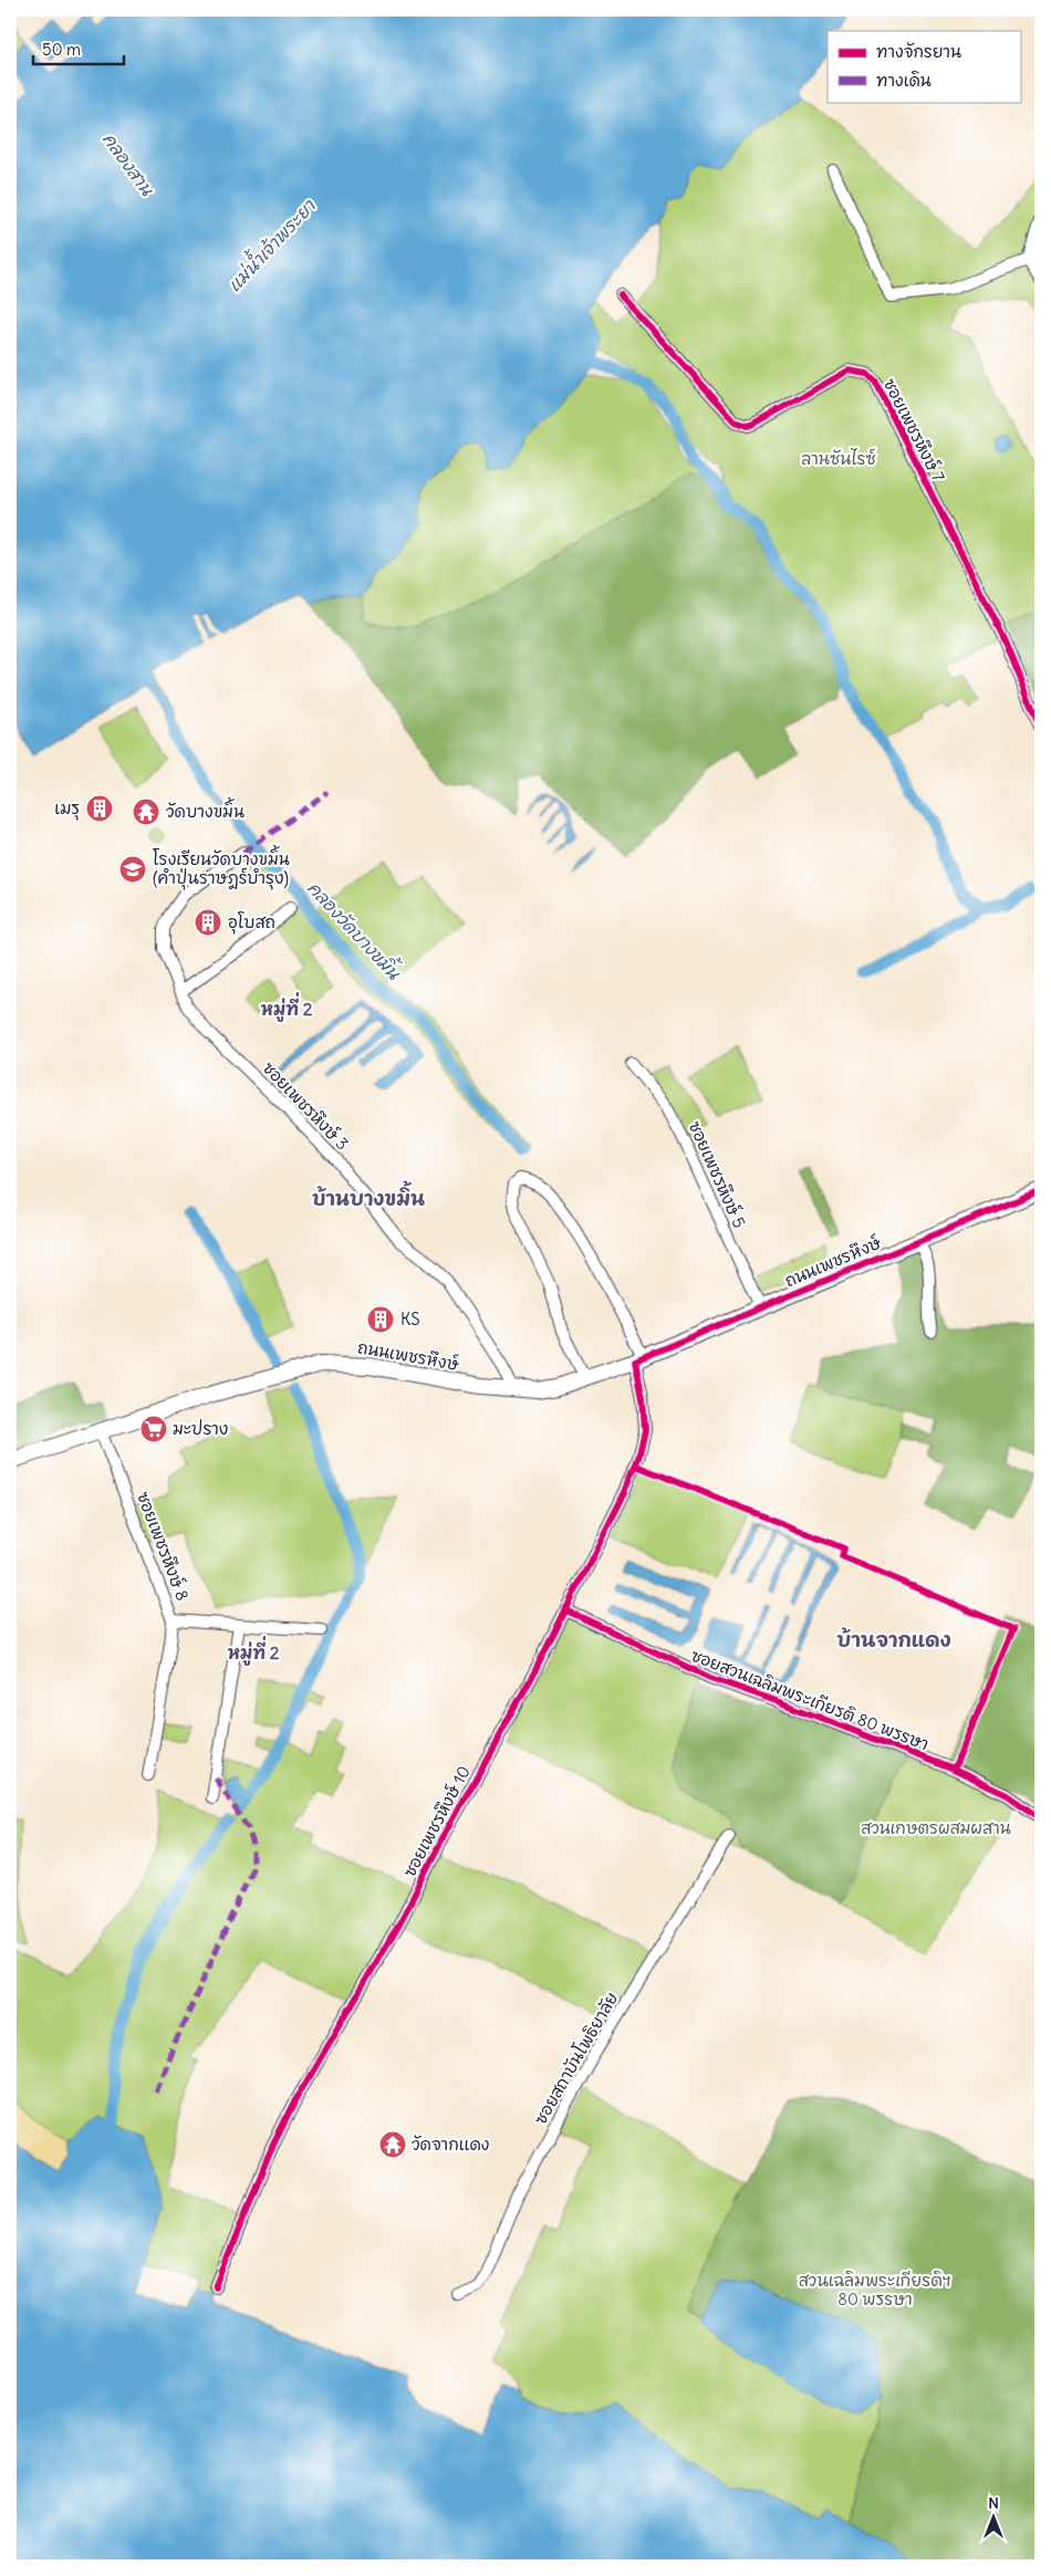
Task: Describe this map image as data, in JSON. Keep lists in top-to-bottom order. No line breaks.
{"streets":{"main road":["ถนนเพชรหึงษ์"],"street":["ซอยเพชรหึงษ์ 7","ซอยเพชรหึงษ์ 3","ซอยเพชรหึงษ์ 5","ซอยเพชรหึงษ์ 8","ซอยสวนเฉลิมพระเกียรติ 80 พรรษา","ซอยเพชรหึงษ์ 10","ซอยสถาบันโพธิยาลัย"]},"crossings":[["ซอยเพชรหึงษ์ 3","ถนนเพชรหึงษ์"],["ซอยเพชรหึงษ์ 5","ถนนเพชรหึงษ์"],["ถนนเพชรหึงษ์","ซอยเพชรหึงษ์ 8"],["ถนนเพชรหึงษ์","ซอยเพชรหึงษ์ 10"],["ซอยสวนเฉลิมพระเกียรติ 80 พรรษา","ซอยเพชรหึงษ์ 10"]],"districts":["หมู่ที่ 2","บ้านบางขมิ้น","บ้านจากแดง","หมู่ที่ 2"],"water":["คลองสาน","แม่น้ำเจ้าพระยา","คลองวัดบางขมิ้น"],"parks":["ลานซันไรซ์","สวนเกษตรผสมผสาน","สวนเฉลิมพระเกียรติฯ 80 พรรษา"],"places":{"building":["เมรุ","อุโบสถ","KS"],"temple":["วัดบางขมิ้น","วัดจากแดง"],"school or university":["โรงเรียนวัดบางขมิ้น (คำปุ่นราษฎร์บำรุง)"],"supermarket":["มะปราง"]},"legend":["ทางจักรยาน","ทางเดิน"],"scale_bar":"50 m","north":"top"}
